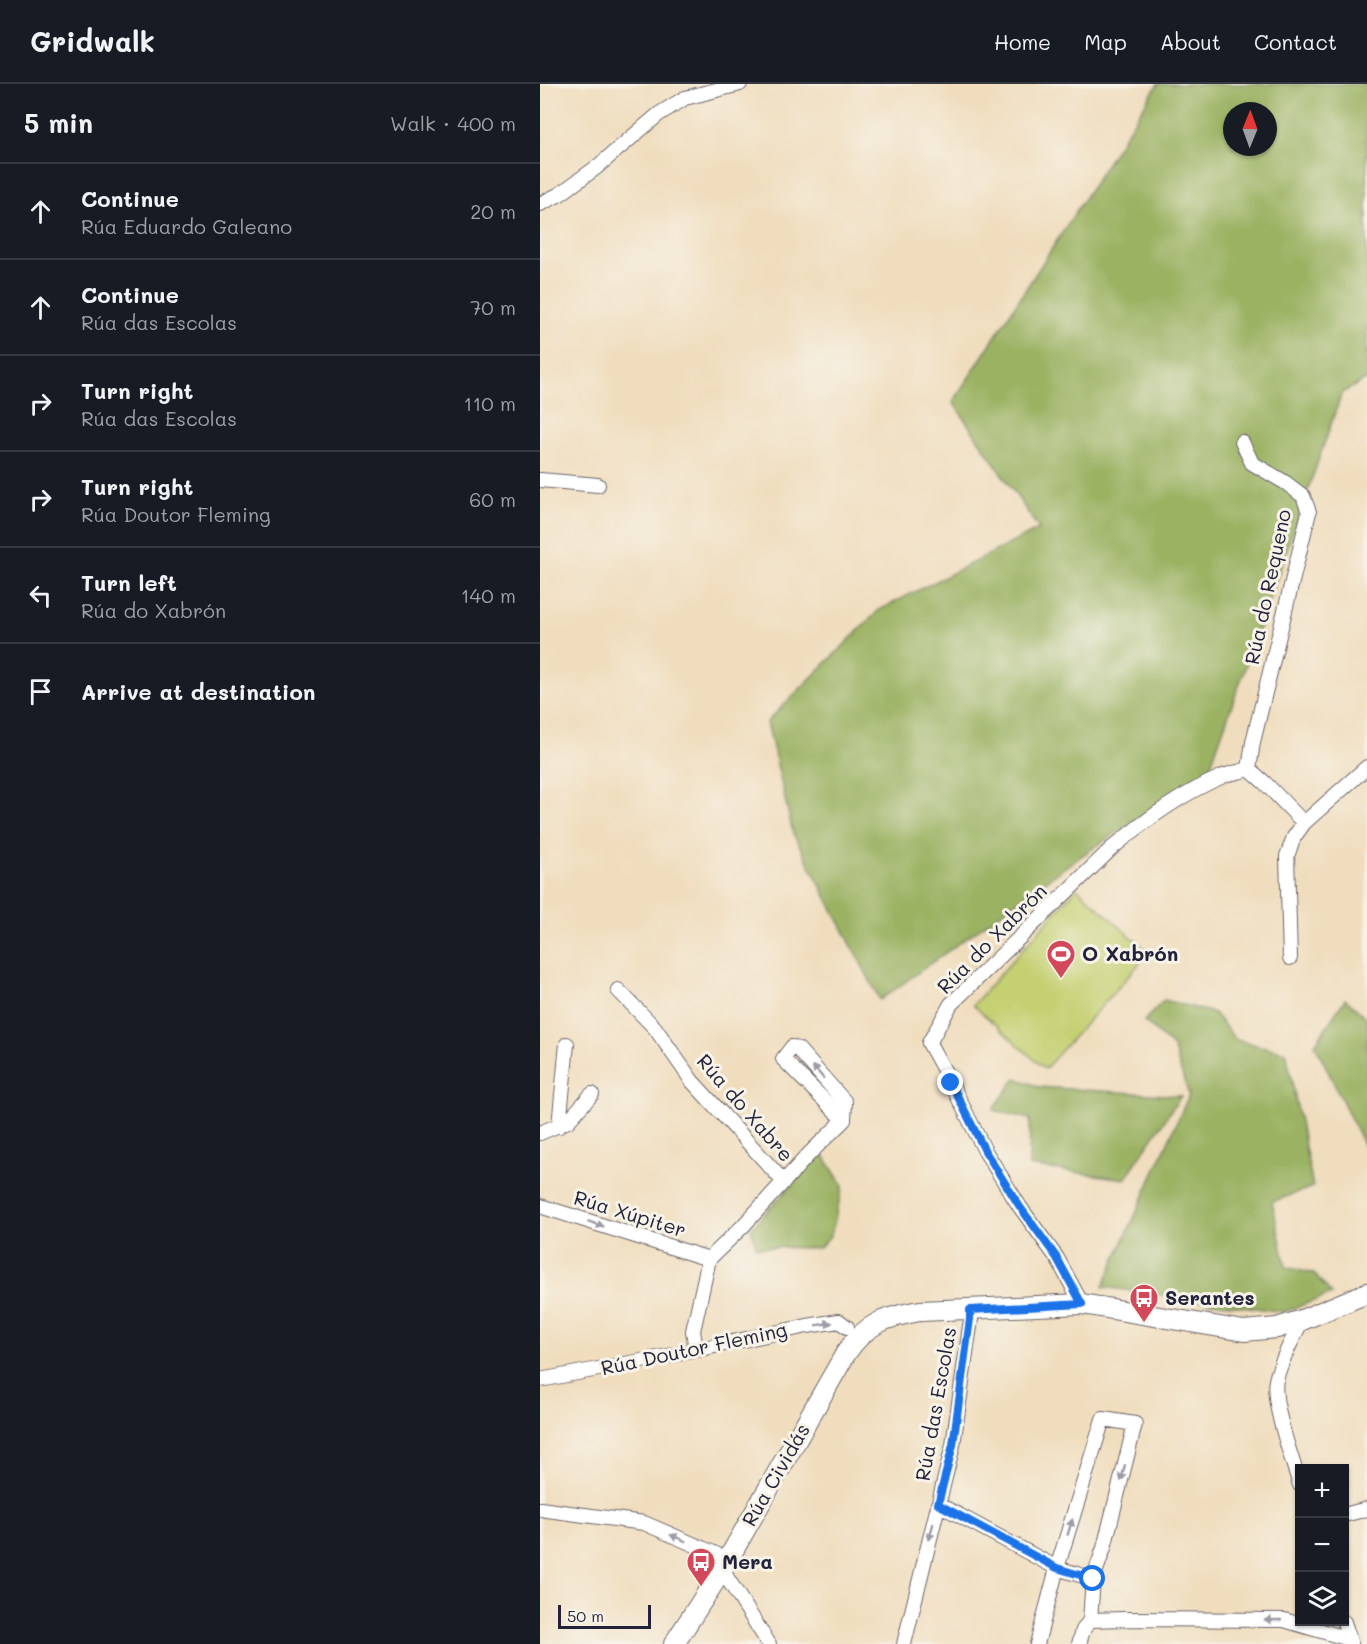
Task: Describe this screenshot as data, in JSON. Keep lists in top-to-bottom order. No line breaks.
{"streets":{"main road":["Rúa Doutor Fleming","Rúa Cividás"],"street":["Rúa do Requeno","Rúa do Xabrón","Rúa do Xabre","Rúa Xúpiter","Rúa das Escolas"]},"crossings":[["Rúa do Requeno","Rúa do Xabrón"],["Rúa do Xabrón","Rúa Doutor Fleming"],["Rúa do Xabre","Rúa Xúpiter"],["Rúa Doutor Fleming","Rúa das Escolas"],["Rúa Doutor Fleming","Rúa Cividás"]],"one_way":["Rúa Xúpiter"],"places":{"sports":["O Xabrón"],"bus stop":["Serantes","Mera"]},"scale_bar":"50 m","north":"top","page":{"header":"Gridwalk","nav":["Home","Map","About","Contact"],"heading":["5 min","Walk · 400 m"],"list":[["Continue","Rúa Eduardo Galeano","20 m"],["Continue","Rúa das Escolas","70 m"],["Turn right","Rúa das Escolas","110 m"],["Turn right","Rúa Doutor Fleming","60 m"],["Turn left","Rúa do Xabrón","140 m"],"Arrive at destination"],"map_buttons":["+","−"],"scale":"50 m"}}
